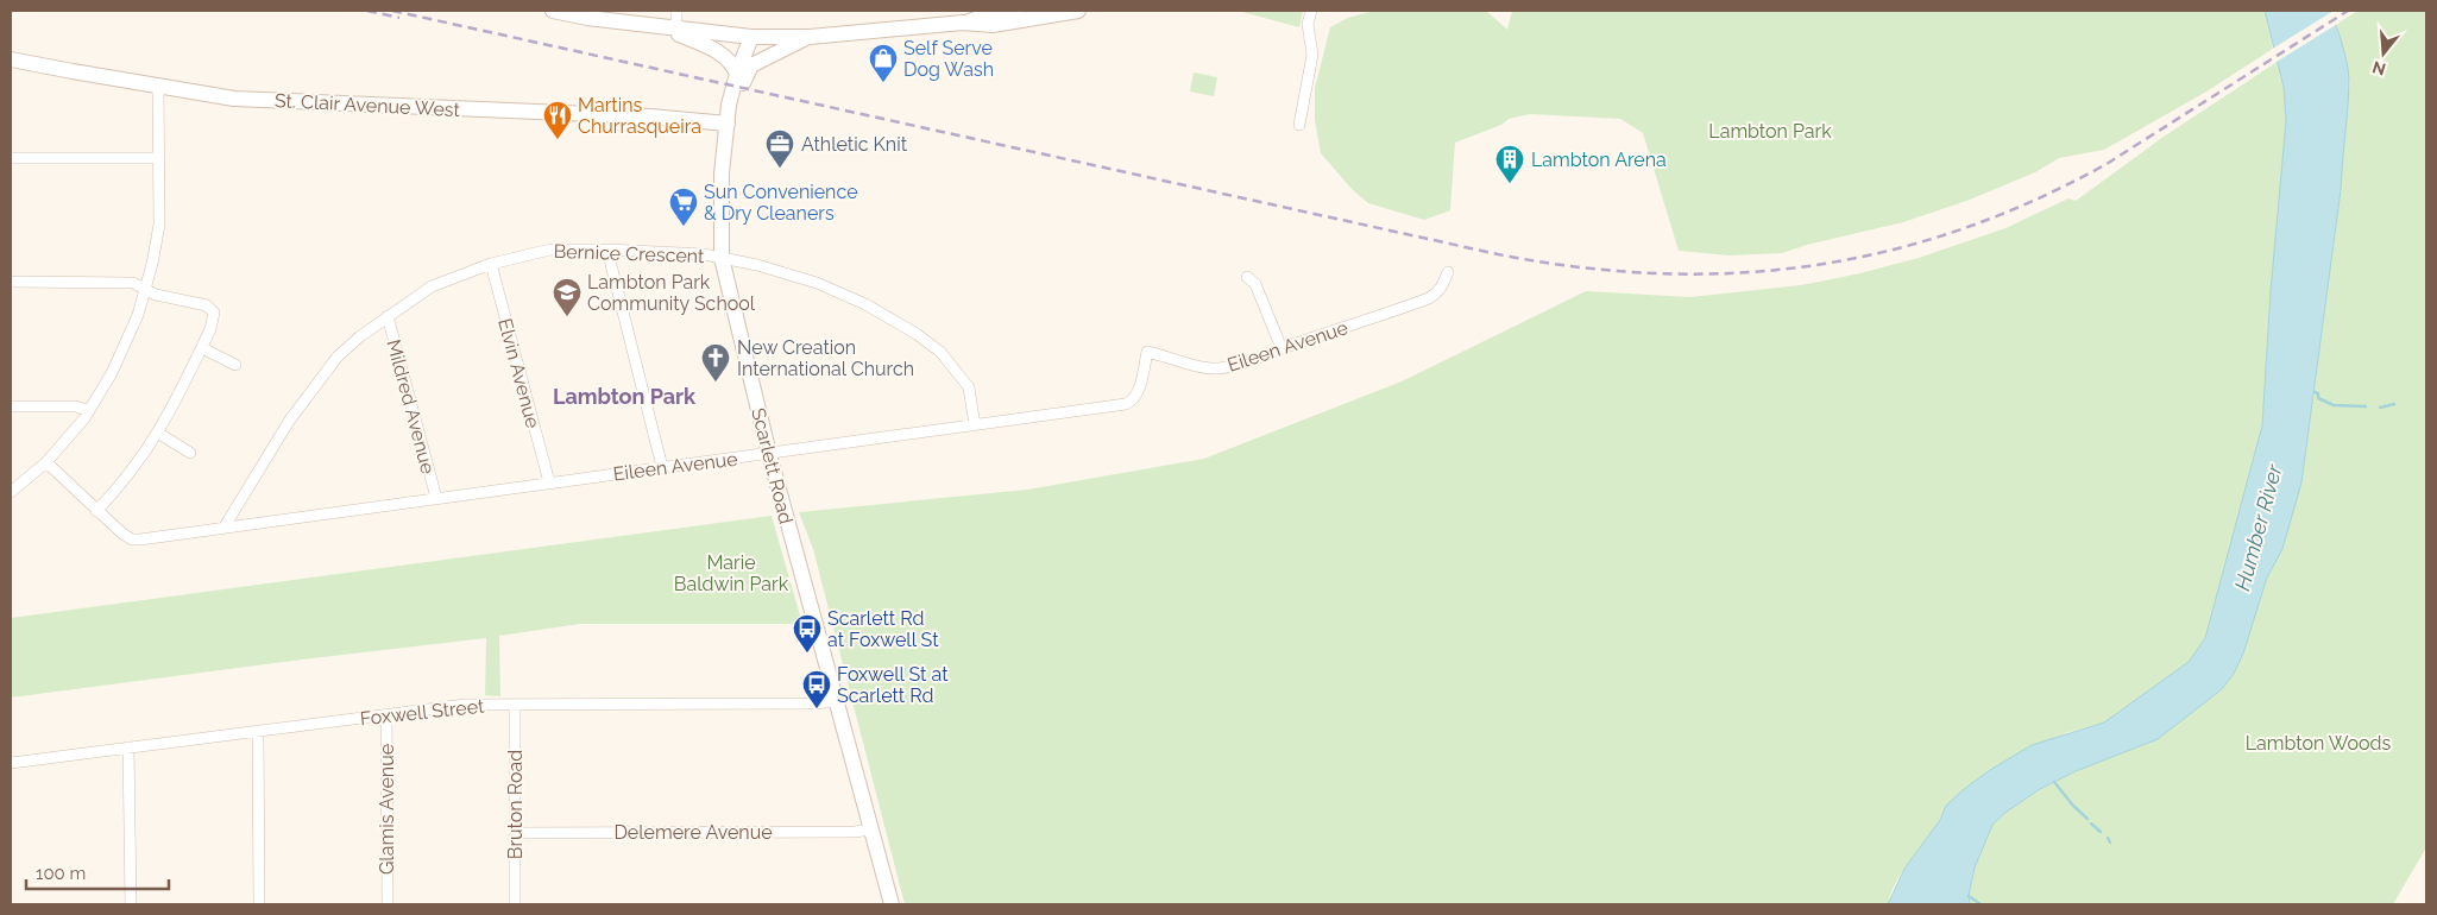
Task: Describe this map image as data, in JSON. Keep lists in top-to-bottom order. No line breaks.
{"streets":{"main road":["St. Clair Avenue West","Scarlett Road"],"street":["Bernice Crescent","Eileen Avenue","Elvin Avenue","Mildred Avenue","Foxwell Street","Bruton Road","Glamis Avenue","Delemere Avenue"]},"crossings":[["St. Clair Avenue West","Scarlett Road"],["Bernice Crescent","Eileen Avenue"],["Bernice Crescent","Elvin Avenue"],["Bernice Crescent","Mildred Avenue"],["Bernice Crescent","Scarlett Road"],["Eileen Avenue","Elvin Avenue"],["Eileen Avenue","Mildred Avenue"],["Eileen Avenue","Scarlett Road"],["Scarlett Road","Foxwell Street"],["Scarlett Road","Delemere Avenue"],["Foxwell Street","Bruton Road"],["Foxwell Street","Glamis Avenue"],["Bruton Road","Delemere Avenue"]],"districts":["Lambton Park"],"water":["Humber River"],"parks":["Lambton Park","Marie Baldwin Park","Lambton Woods"],"places":{"shop":["Self Serve Dog Wash"],"restaurant":["Martins Churrasqueira"],"office":["Athletic Knit"],"building":["Lambton Arena"],"supermarket":["Sun Convenience & Dry Cleaners"],"school or university":["Lambton Park Community School"],"church":["New Creation International Church"],"bus stop":["Scarlett Rd at Foxwell St","Foxwell St at Scarlett Rd"]},"scale_bar":"100 m","north":"bottom"}
